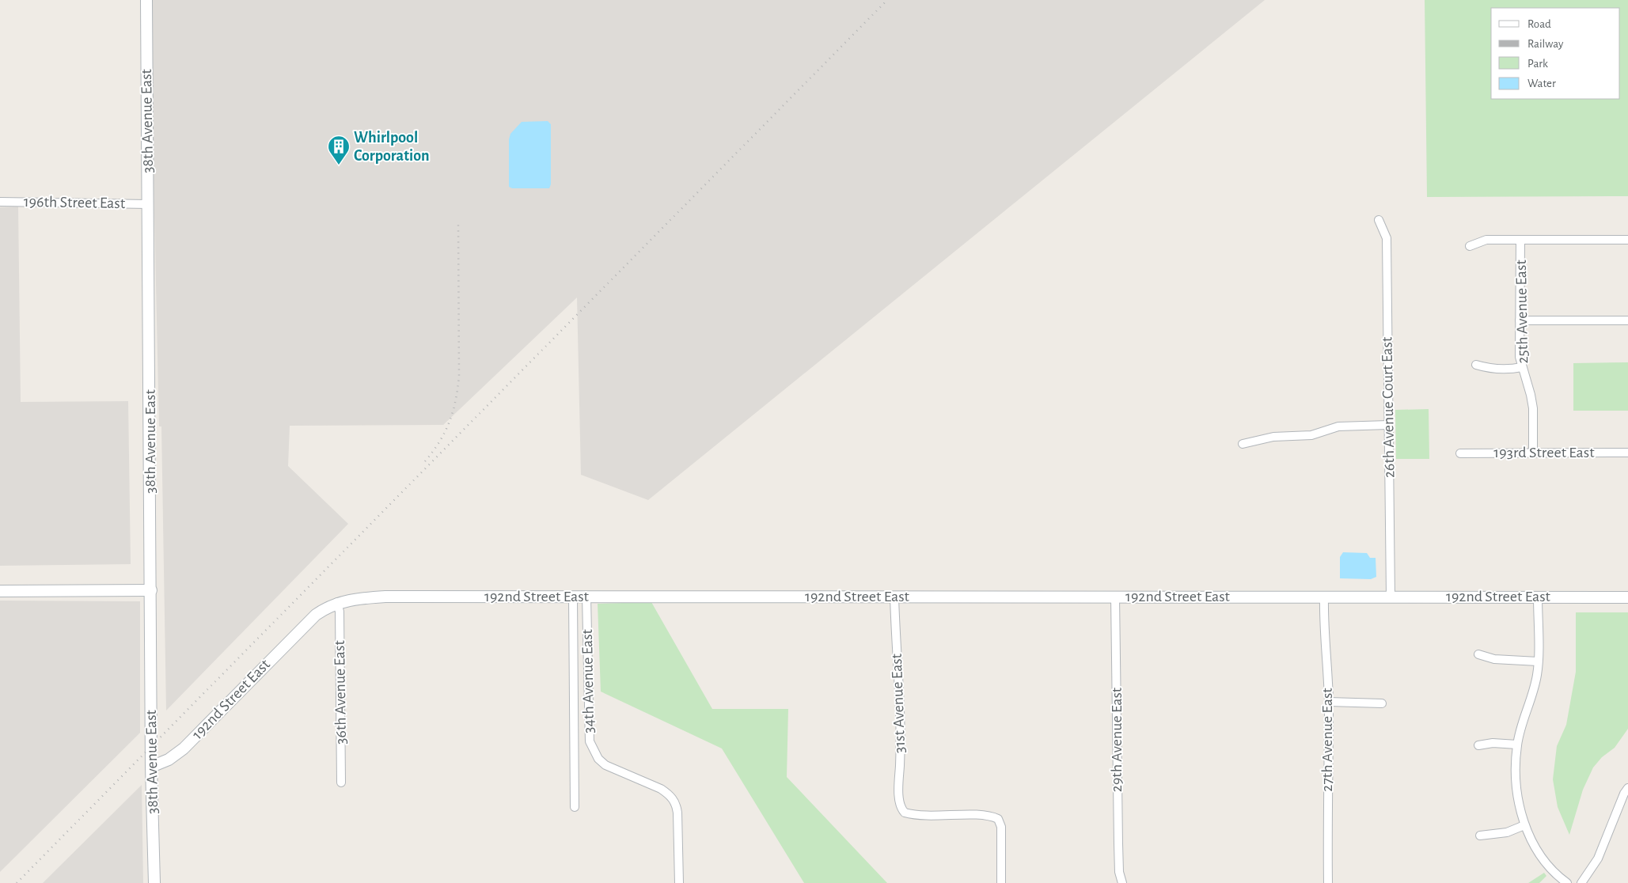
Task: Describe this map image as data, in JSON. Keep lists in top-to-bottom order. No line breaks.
{"streets":{"street":["38th Avenue East","196th Street East","25th Avenue East","26th Avenue Court East","193rd Street East","192nd Street East","34th Avenue East","36th Avenue East","31st Avenue East","29th Avenue East","27th Avenue East"]},"crossings":[["38th Avenue East","196th Street East"],["38th Avenue East","192nd Street East"],["25th Avenue East","193rd Street East"],["26th Avenue Court East","192nd Street East"],["192nd Street East","34th Avenue East"],["192nd Street East","36th Avenue East"],["192nd Street East","31st Avenue East"],["192nd Street East","29th Avenue East"],["192nd Street East","27th Avenue East"]],"places":{"building":["Whirlpool Corporation"]},"legend":["Road","Railway","Park","Water"]}
